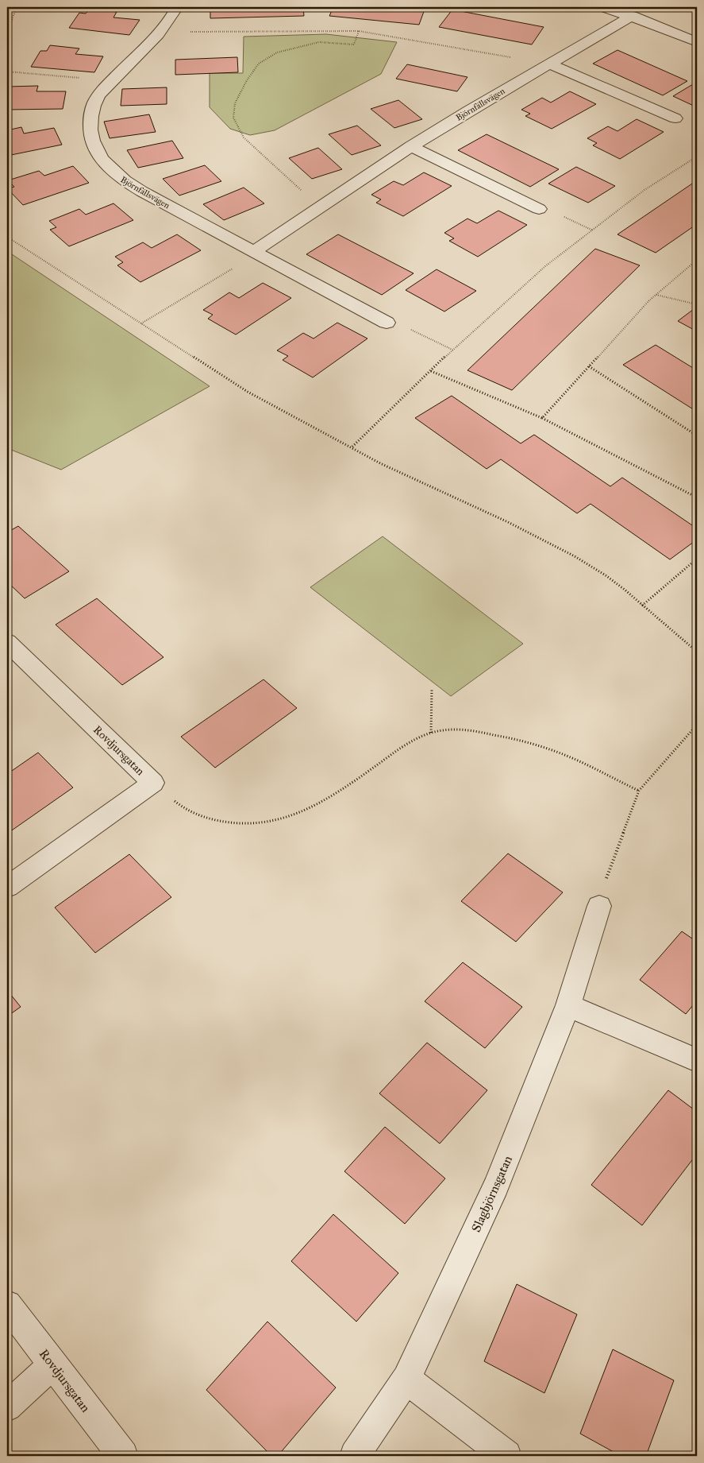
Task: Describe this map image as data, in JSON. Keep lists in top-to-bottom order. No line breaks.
{"streets":{"street":["Björnfällsvägen","Rovdjursgatan","Slagbjörnsgatan"]}}
